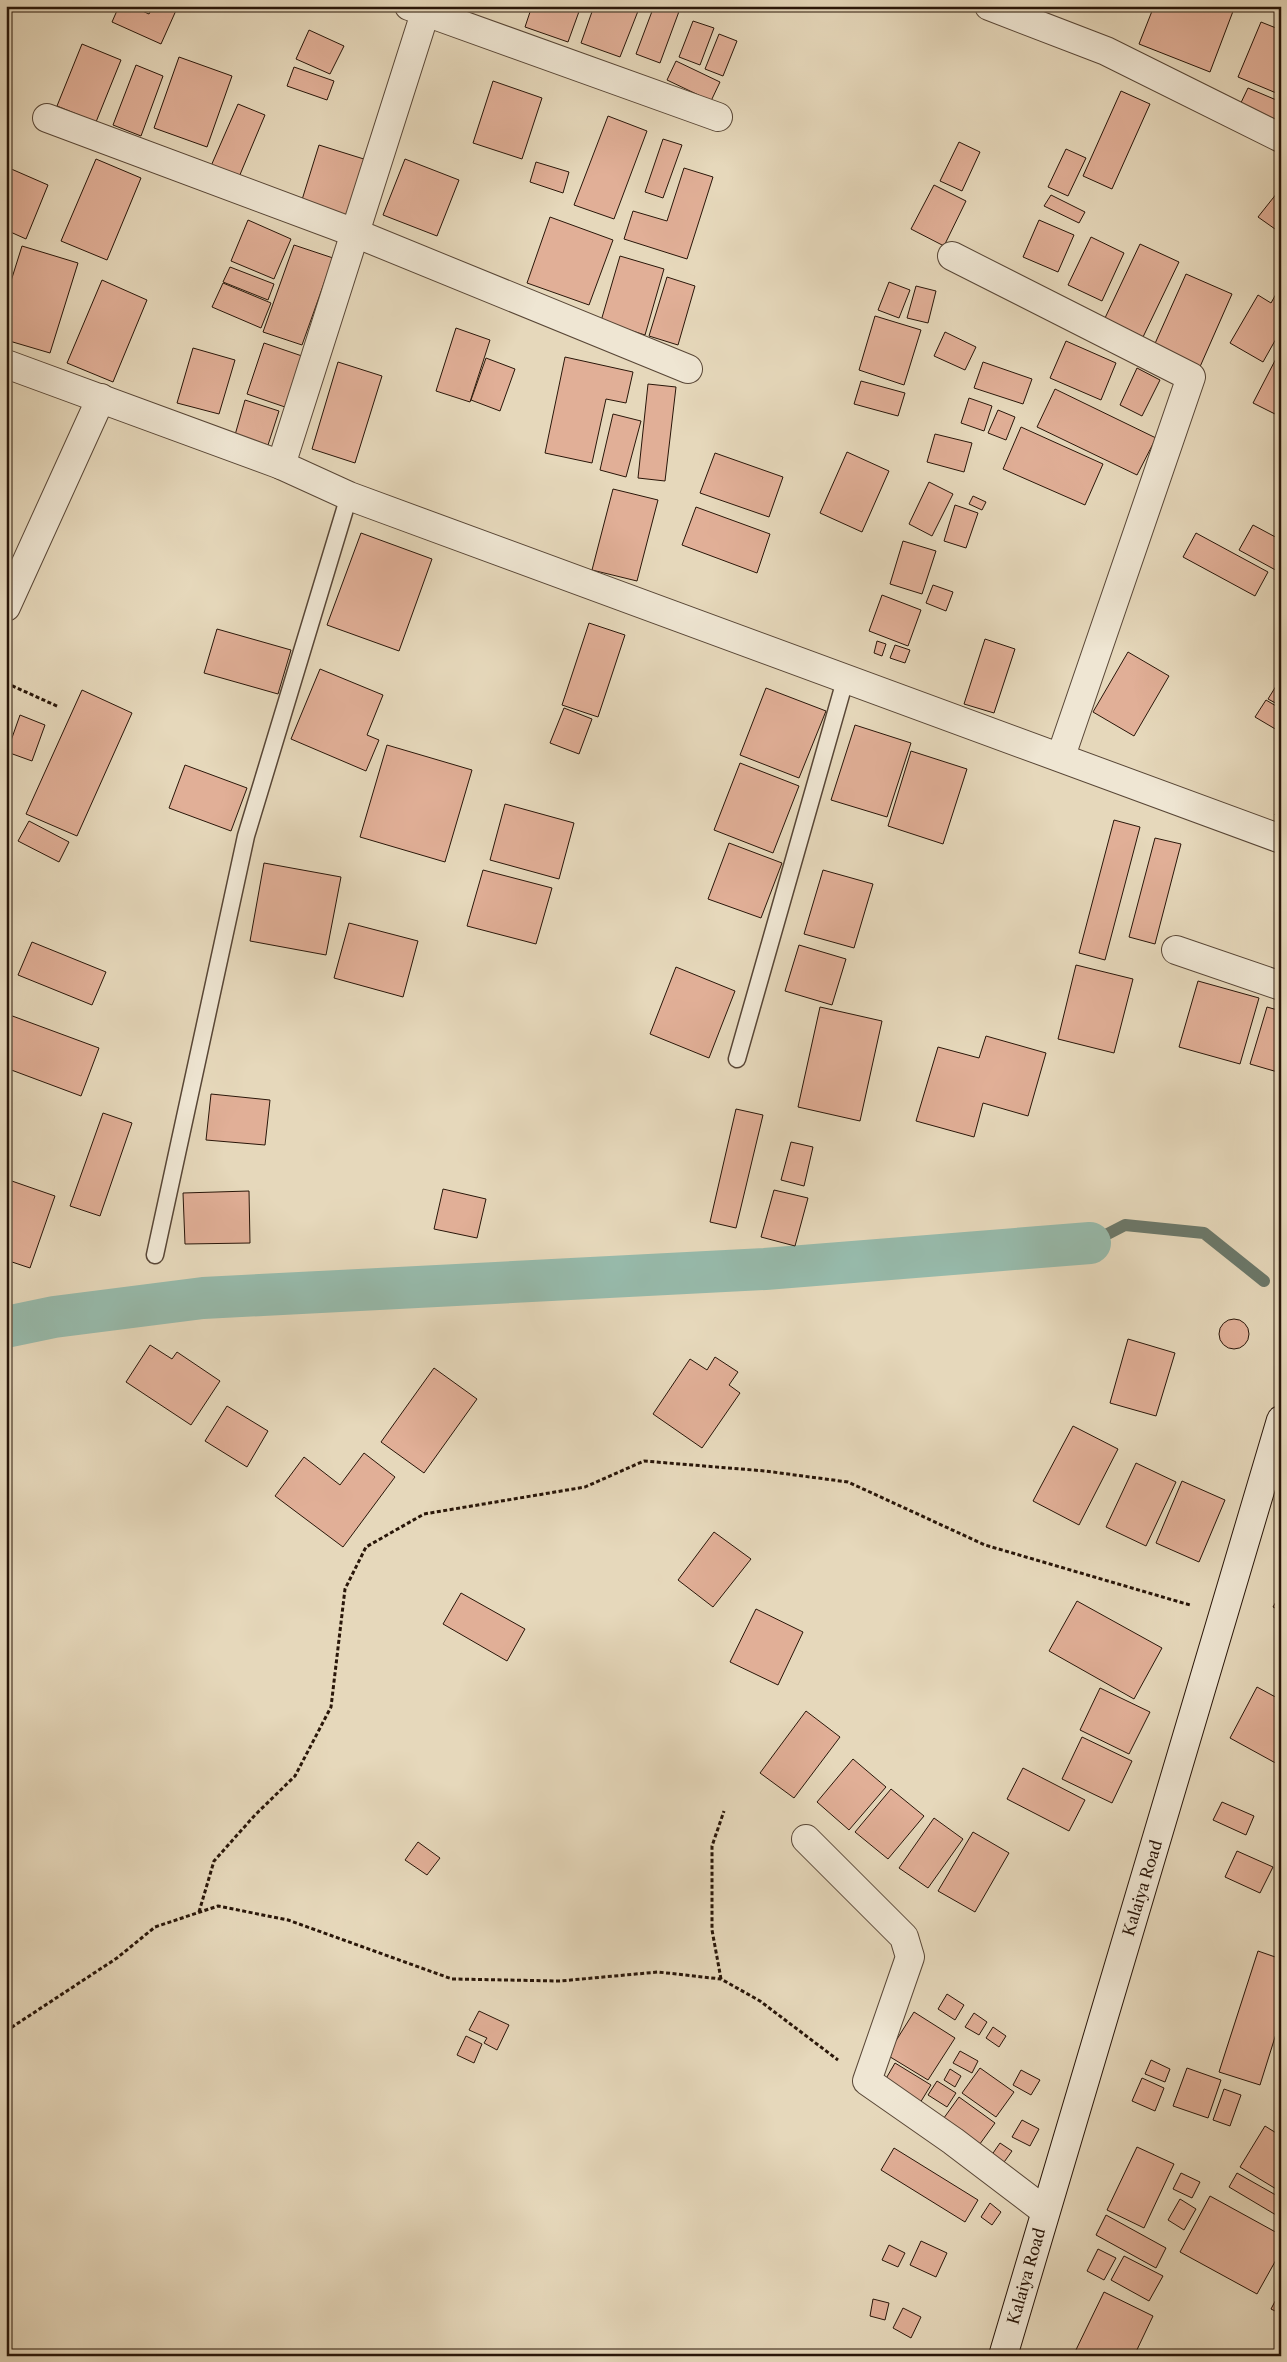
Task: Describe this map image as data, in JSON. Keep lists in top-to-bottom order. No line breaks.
{"streets":{"street":["Kalaiya Road"]}}
